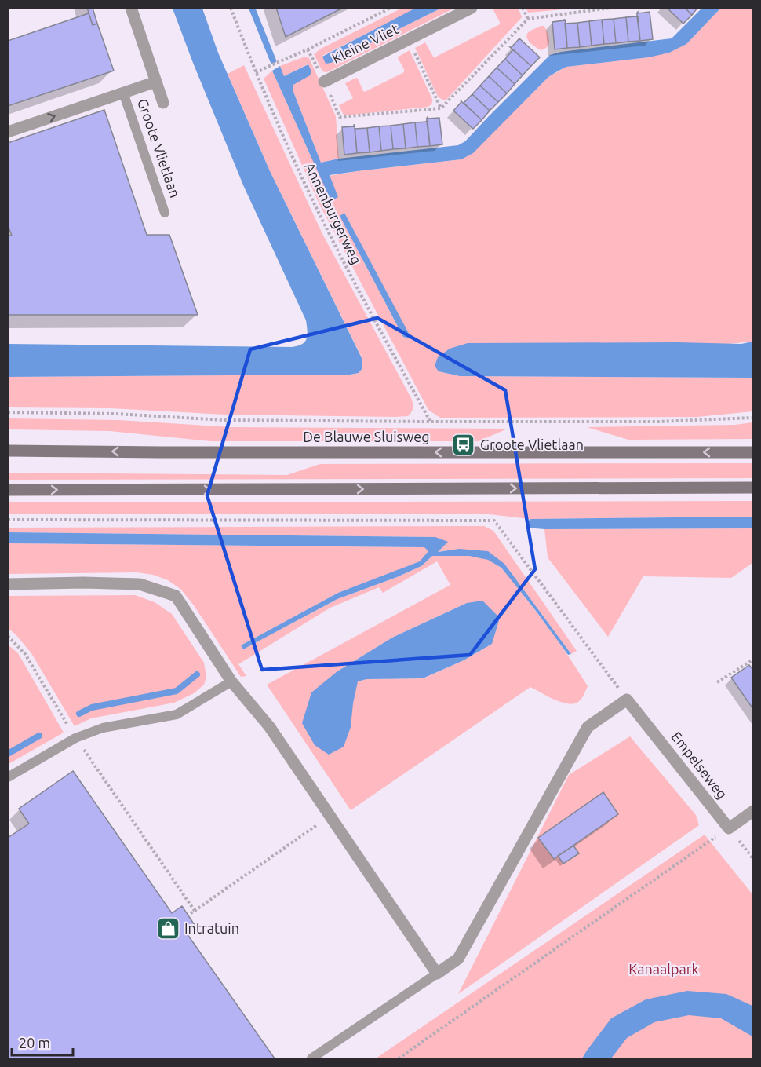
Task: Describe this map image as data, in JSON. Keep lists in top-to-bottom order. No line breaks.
{"streets":{"main road":["De Blauwe Sluisweg"],"street":["Kleine Vliet","Groote Vlietlaan","Empelseweg"],"path":["Annenburgerweg"]},"crossings":[["Annenburgerweg","De Blauwe Sluisweg"]],"one_way":["Groote Vlietlaan"],"parks":["Kanaalpark"],"places":{"bus stop":["Groote Vlietlaan"],"shop":["Intratuin"]},"scale_bar":"20 m"}
